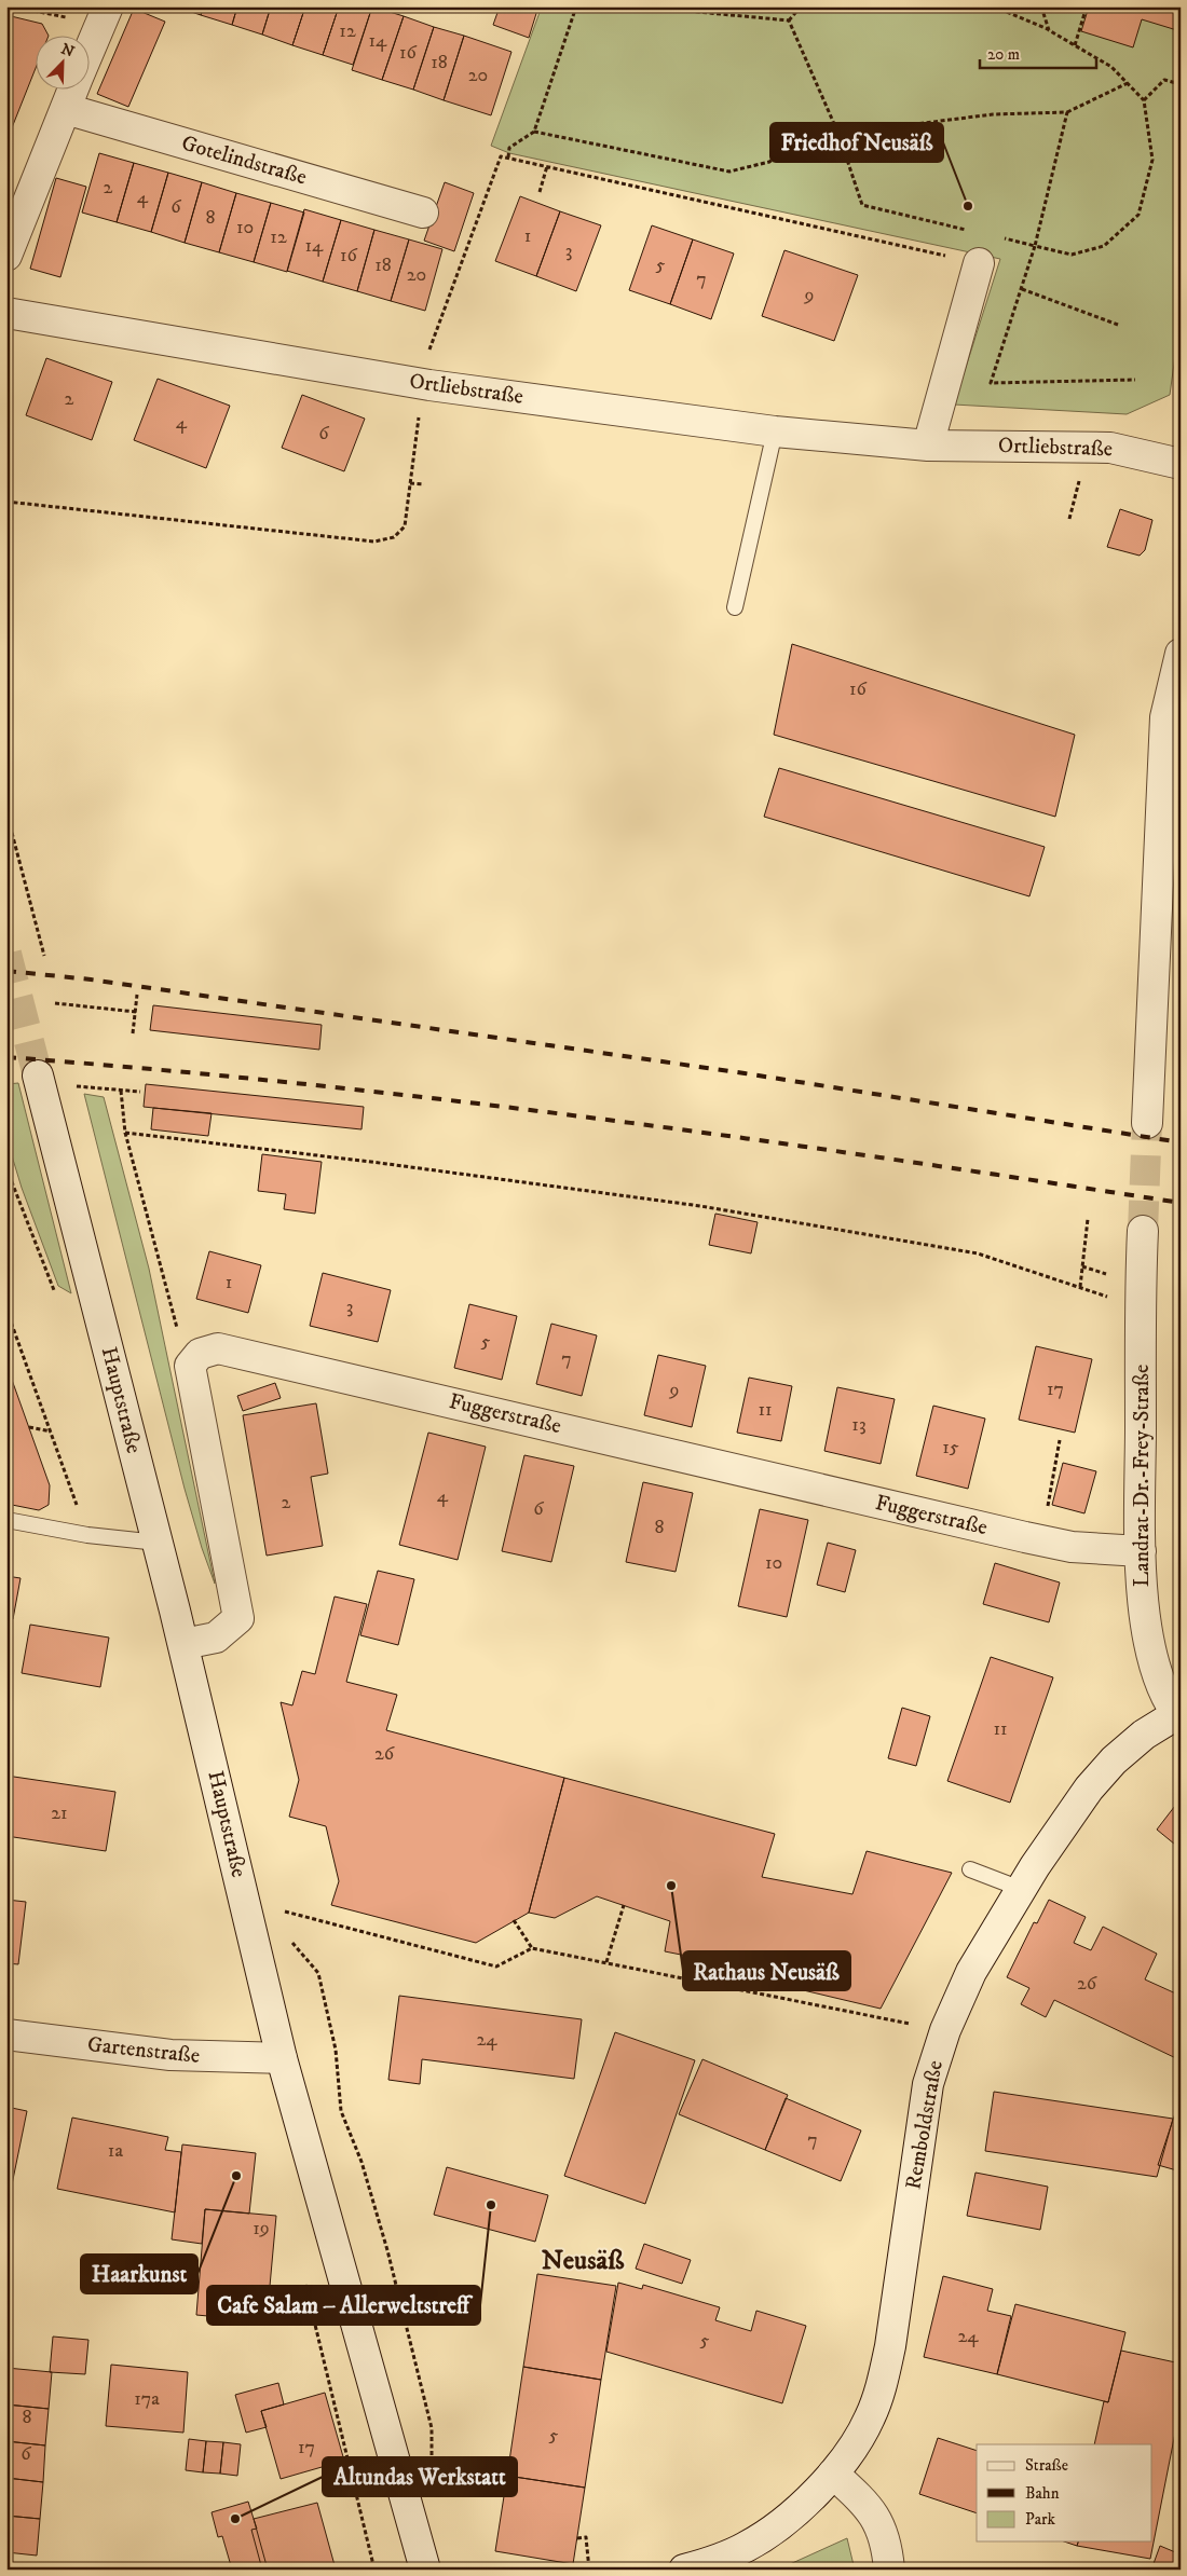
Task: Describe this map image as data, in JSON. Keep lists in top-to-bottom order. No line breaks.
{"streets":{"street":["Gotelindstraße","Ortliebstraße","Hauptstraße","Fuggerstraße","Landrat-Dr.-Frey-Straße","Gartenstraße","Remboldstraße"]},"crossings":[["Hauptstraße","Gartenstraße"],["Fuggerstraße","Landrat-Dr.-Frey-Straße"],["Landrat-Dr.-Frey-Straße","Remboldstraße"]],"districts":["Neusäß"],"places":["Friedhof Neusäß","Rathaus Neusäß","Haarkunst","Cafe Salam – Allerweltstreff","Altundas Werkstatt"],"house_numbers":["12","14","16","18","20","2","4","6","8","10","1","12","14","3","16","18","5","20","7","9","2","4","6","16","1","3","5","7","17","9","11","13","15","4","2","6","8","10","11","26","21","26","24","7","1a","19","24","5","17a","8","5","17","6"],"legend":["Straße","Bahn","Park"],"scale_bar":"20 m","north":"top right"}
